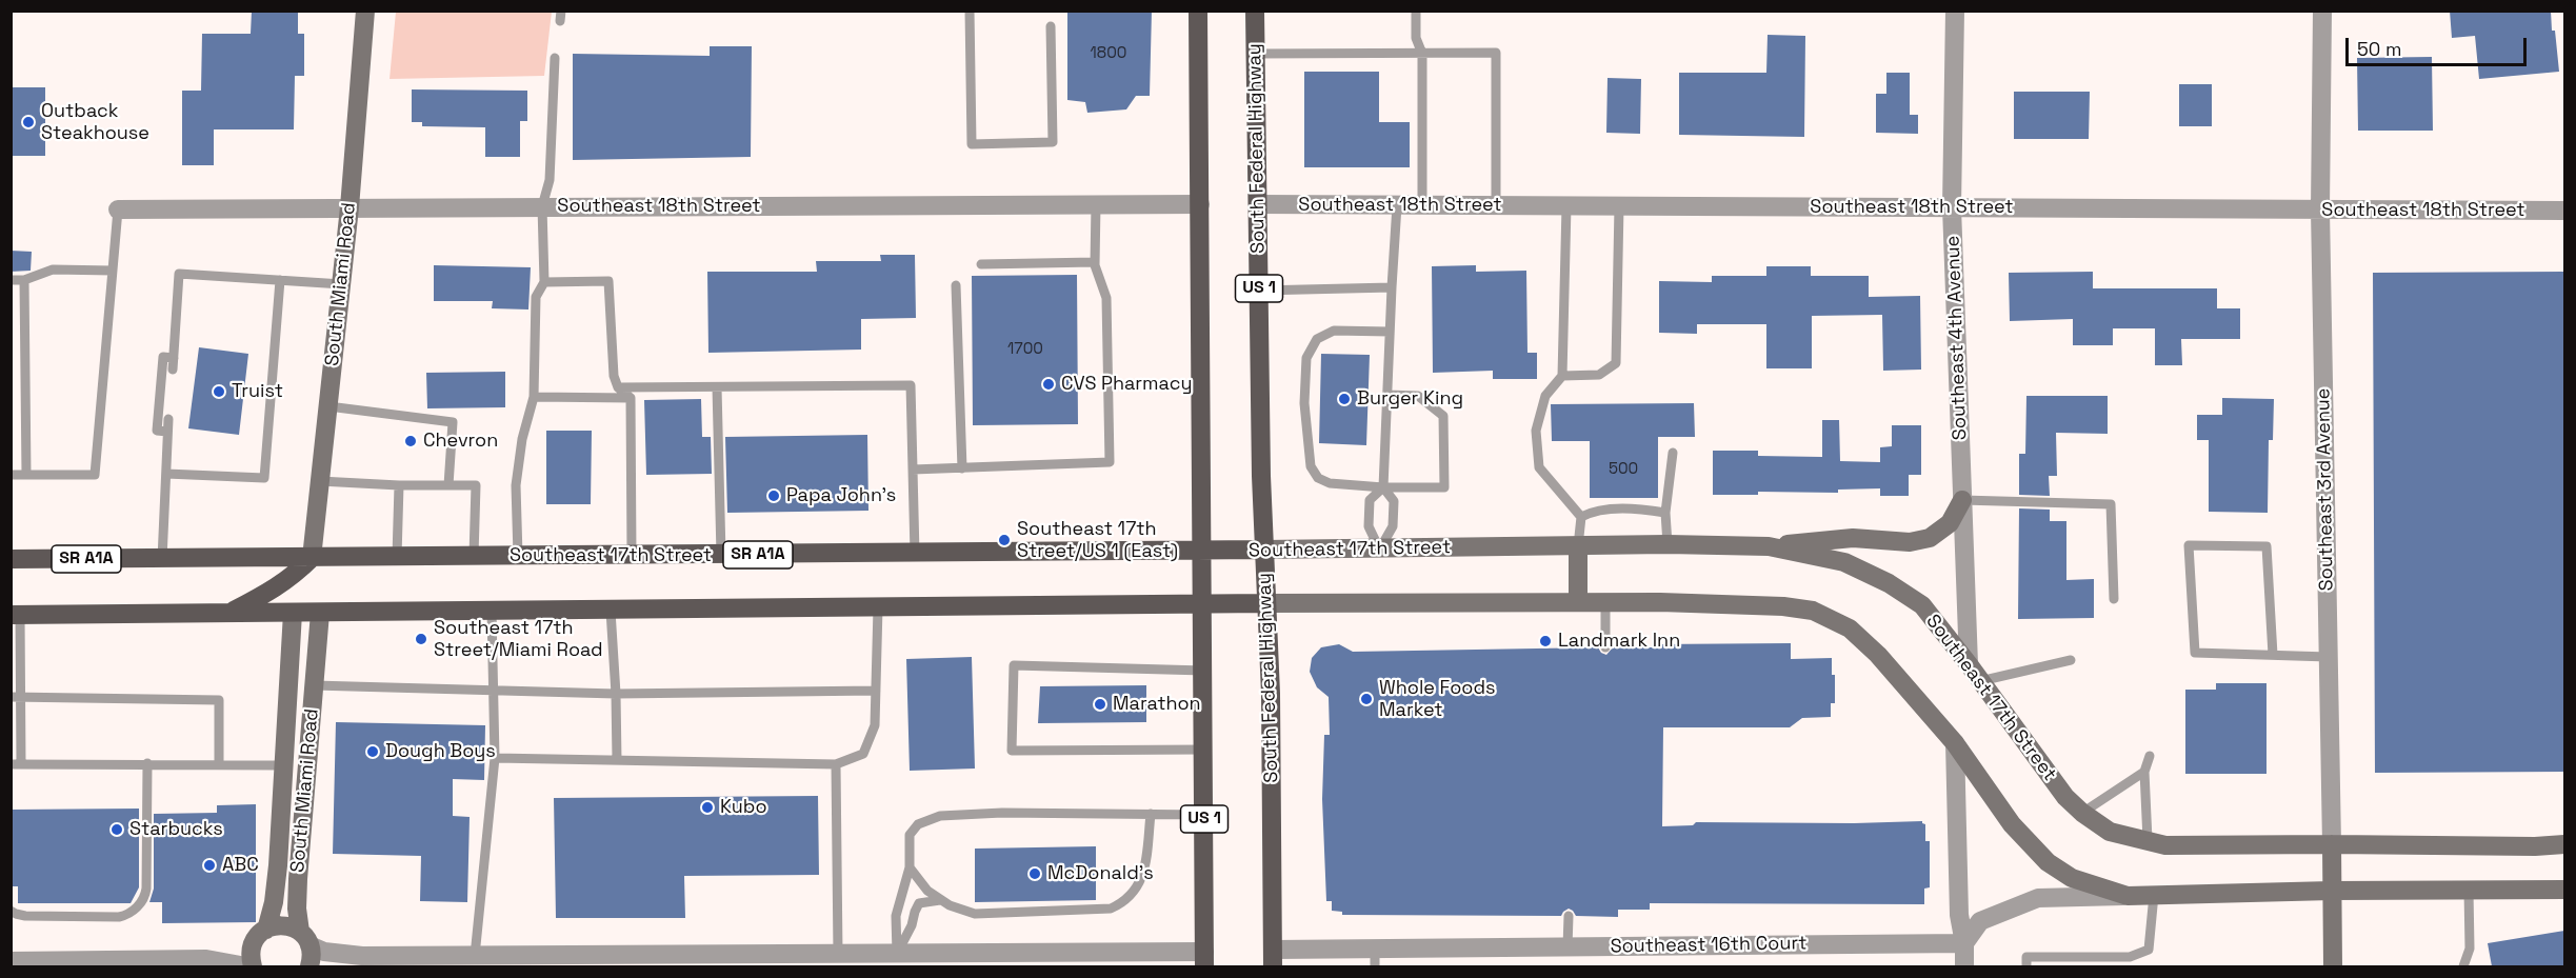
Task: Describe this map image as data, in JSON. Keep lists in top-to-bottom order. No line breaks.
{"streets":{"main road":["South Federal Highway","South Miami Road","US 1","Southeast 3rd Avenue","Southeast 17th Street","SR A1A"],"street":["Southeast 18th Street","Southeast 4th Avenue","Southeast 16th Court"]},"crossings":[["South Federal Highway","Southeast 18th Street"],["South Federal Highway","Southeast 17th Street"],["South Federal Highway","Southeast 16th Court"],["Southeast 18th Street","South Miami Road"],["Southeast 18th Street","US 1"],["Southeast 18th Street","Southeast 4th Avenue"],["Southeast 18th Street","Southeast 3rd Avenue"],["South Miami Road","Southeast 17th Street"],["US 1","Southeast 17th Street"],["Southeast 4th Avenue","Southeast 17th Street"],["Southeast 3rd Avenue","Southeast 17th Street"]],"places":["Outback Steakhouse","CVS Pharmacy","Truist","Burger King","Chevron","Papa John's","Southeast 17th Street/US 1 (East)","Southeast 17th Street/Miami Road","Landmark Inn","Whole Foods Market","Marathon","Dough Boys","Kubo","Starbucks","ABC","McDonald's"],"house_numbers":["1800","1700","500"],"scale_bar":"50 m"}
